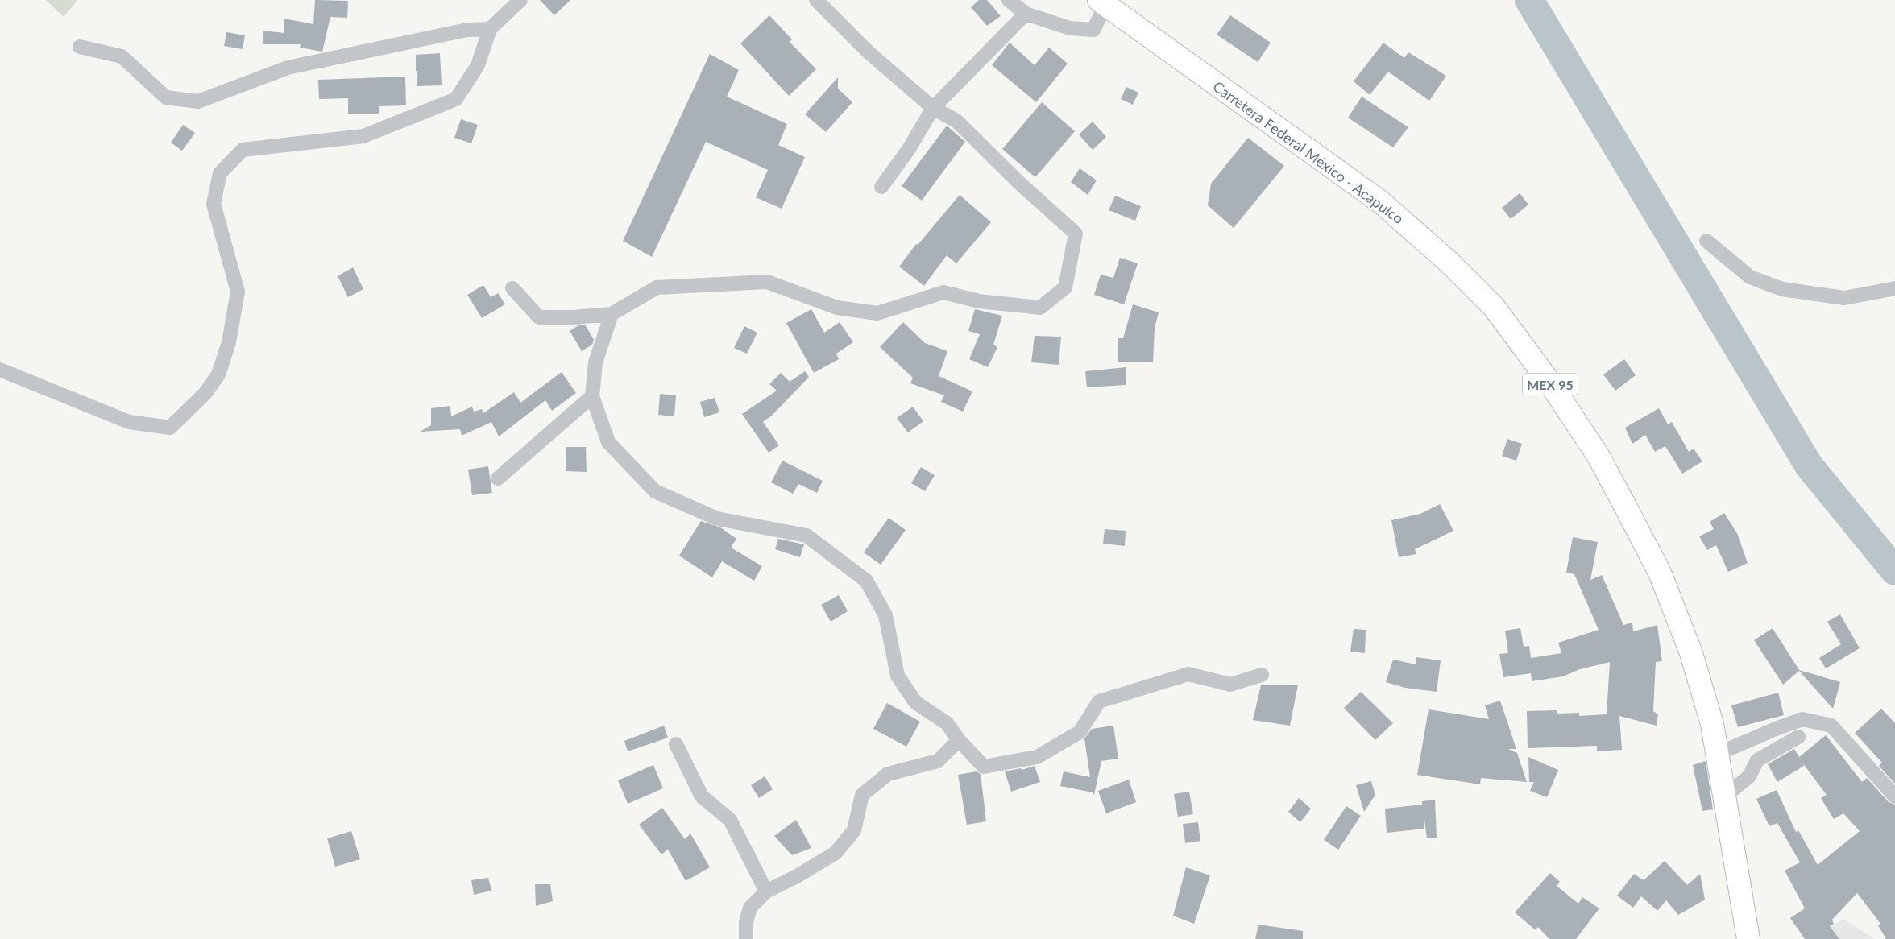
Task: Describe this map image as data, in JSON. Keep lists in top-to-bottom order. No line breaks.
{"streets":{"main road":["Carretera Federal México - Acapulco","MEX 95"]}}
